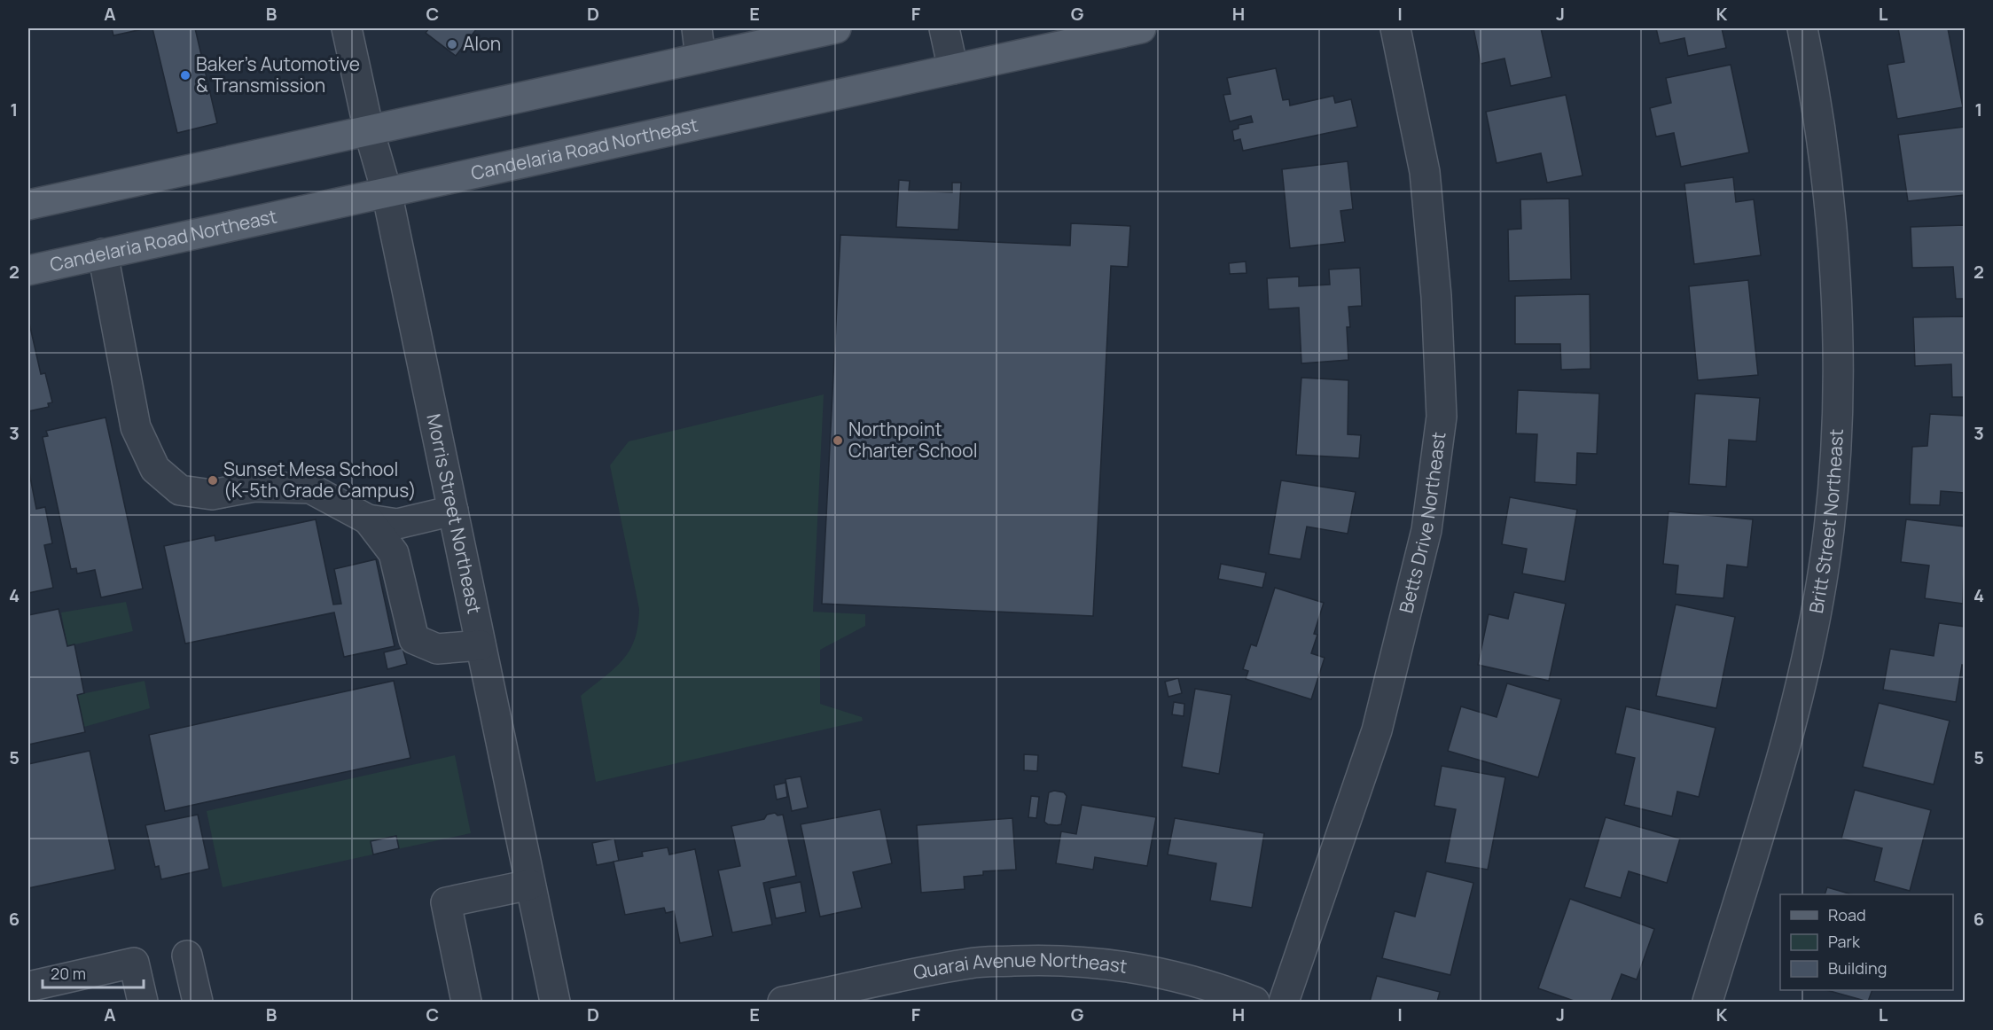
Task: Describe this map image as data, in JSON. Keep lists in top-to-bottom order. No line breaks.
{"streets":{"main road":["Candelaria Road Northeast"],"street":["Morris Street Northeast","Britt Street Northeast","Betts Drive Northeast","Quarai Avenue Northeast"]},"crossings":[["Candelaria Road Northeast","Morris Street Northeast"]],"places":["Alon","Baker's Automotive & Transmission","Northpoint Charter School","Sunset Mesa School (K-5th Grade Campus)"],"legend":["Road","Park","Building"],"scale_bar":"20 m","grid":{"columns":["A","B","C","D","E","F","G","H","I","J","K","L"],"rows":["1","2","3","4","5","6"]}}
